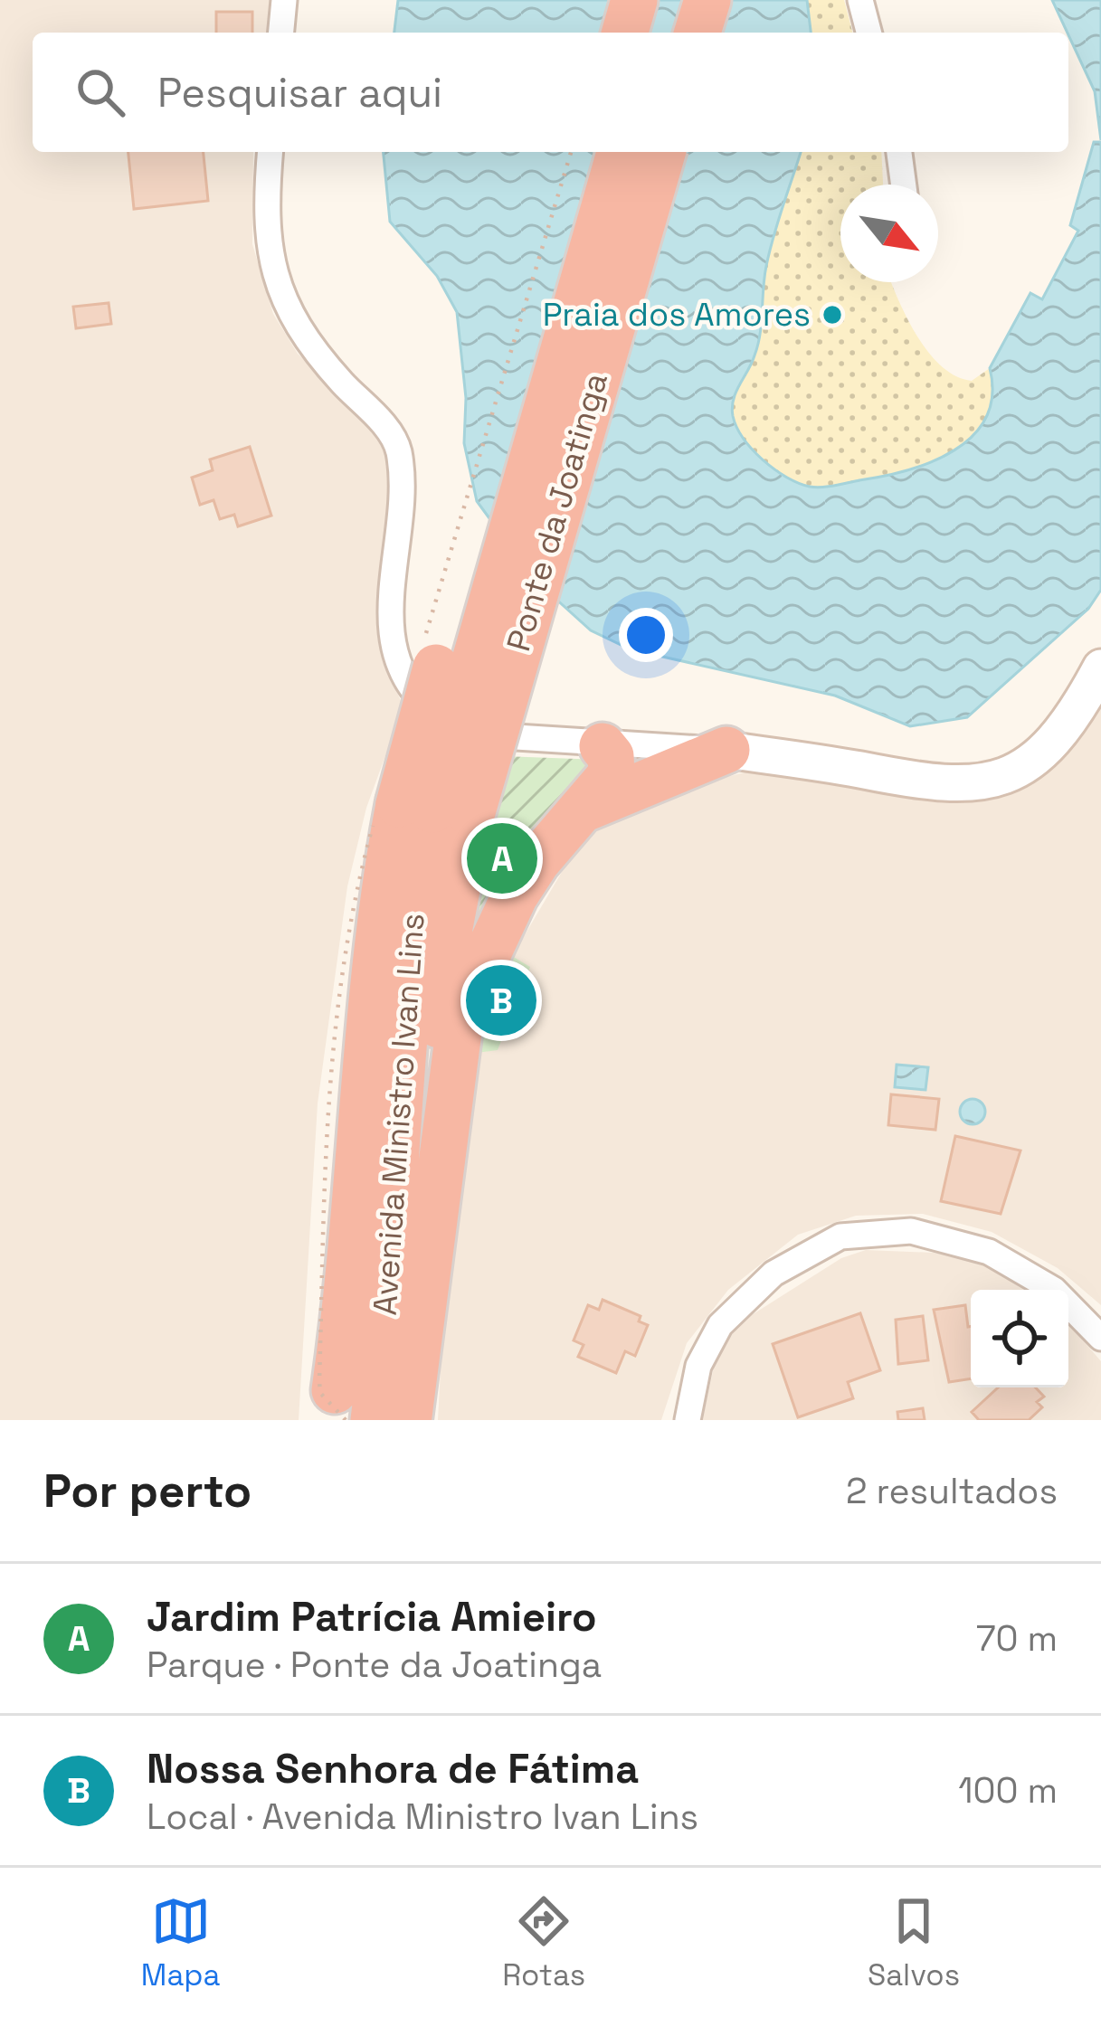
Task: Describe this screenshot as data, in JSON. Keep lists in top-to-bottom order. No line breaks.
{"streets":{"highway":["Ponte da Joatinga","Avenida Ministro Ivan Lins"]},"crossings":[["Ponte da Joatinga","Avenida Ministro Ivan Lins"]],"places":["Praia dos Amores"],"north":"bottom right","page":{"search":"Pesquisar aqui","pins":["A","B"],"heading":["Por perto","2 resultados"],"list":[{"mark":"A","name":"Jardim Patrícia Amieiro","note":"Parque · Ponte da Joatinga","value":"70 m"},{"mark":"B","name":"Nossa Senhora de Fátima","note":"Local · Avenida Ministro Ivan Lins","value":"100 m"}],"nav":["Mapa","Rotas","Salvos"]}}
